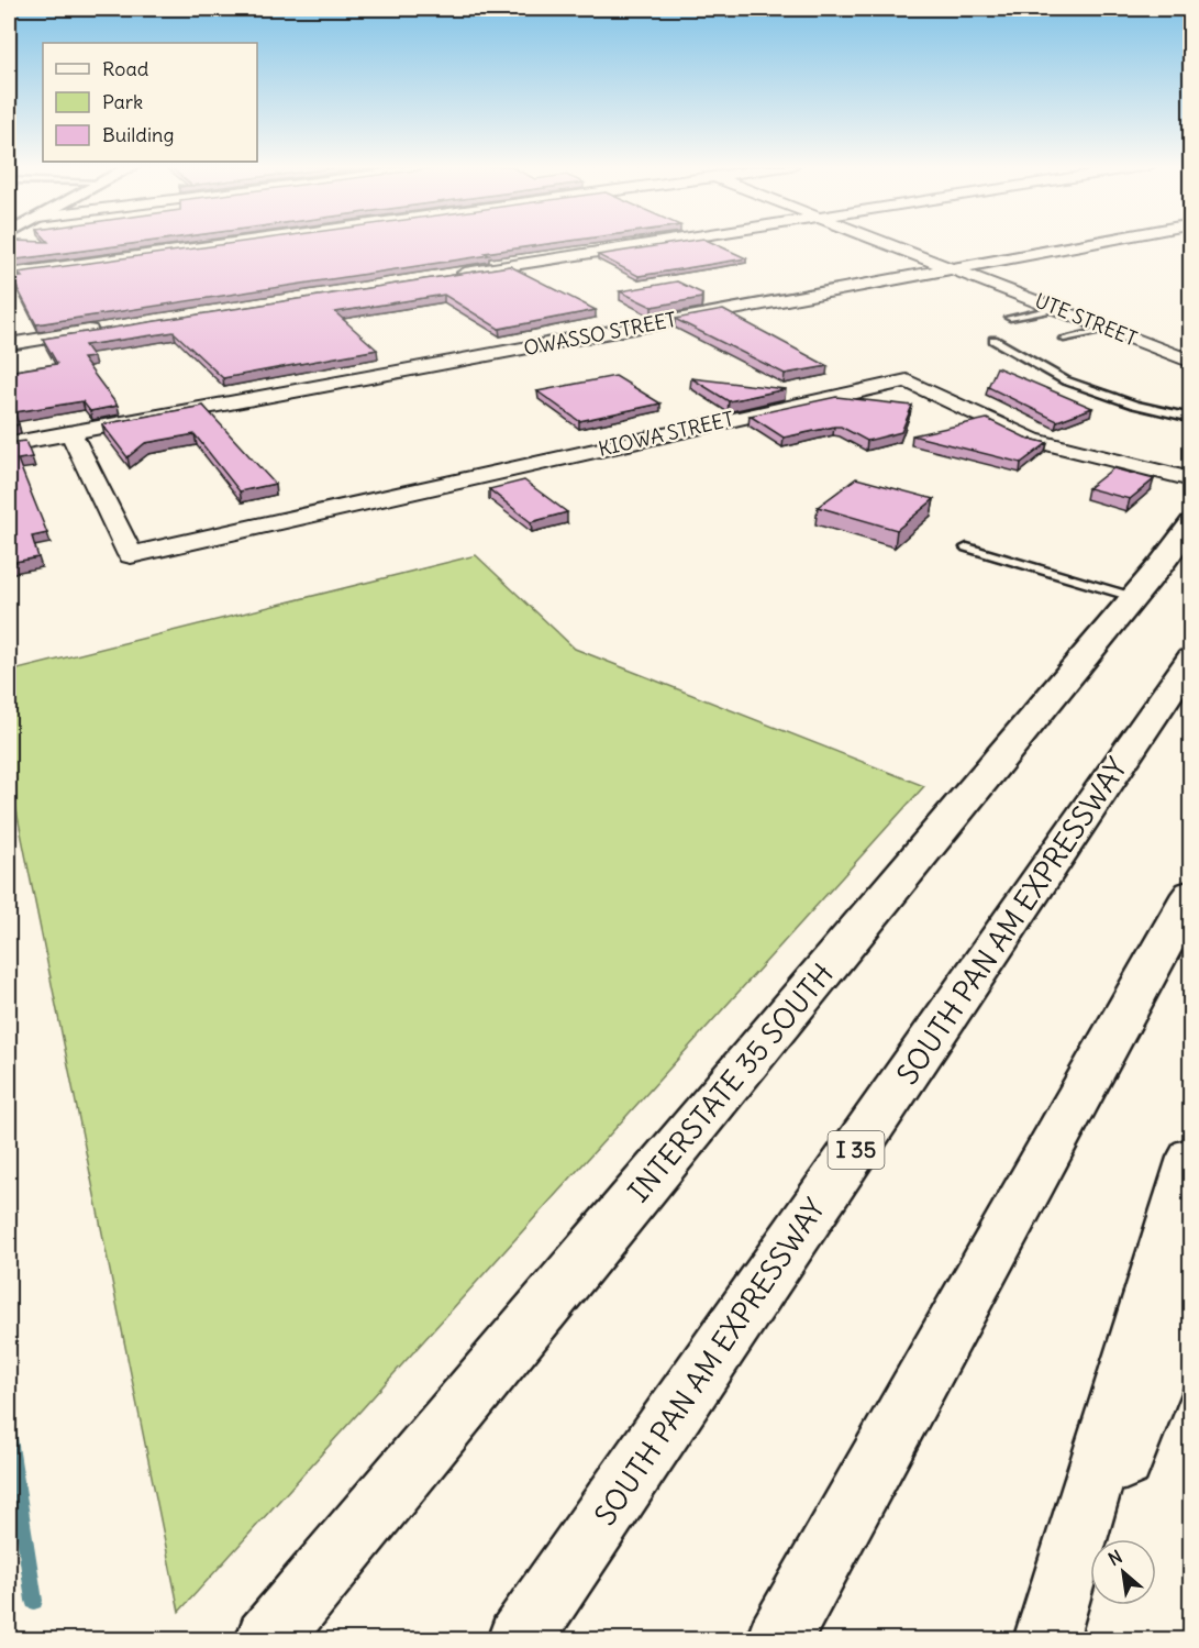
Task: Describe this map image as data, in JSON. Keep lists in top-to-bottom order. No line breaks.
{"streets":{"main road":["SOUTH PAN AM EXPRESSWAY","INTERSTATE 35 SOUTH","I 35"],"street":["UTE STREET","OWASSO STREET","KIOWA STREET"]},"crossings":[["UTE STREET","OWASSO STREET"],["OWASSO STREET","KIOWA STREET"]],"legend":["Road","Park","Building"],"north":"top left"}
